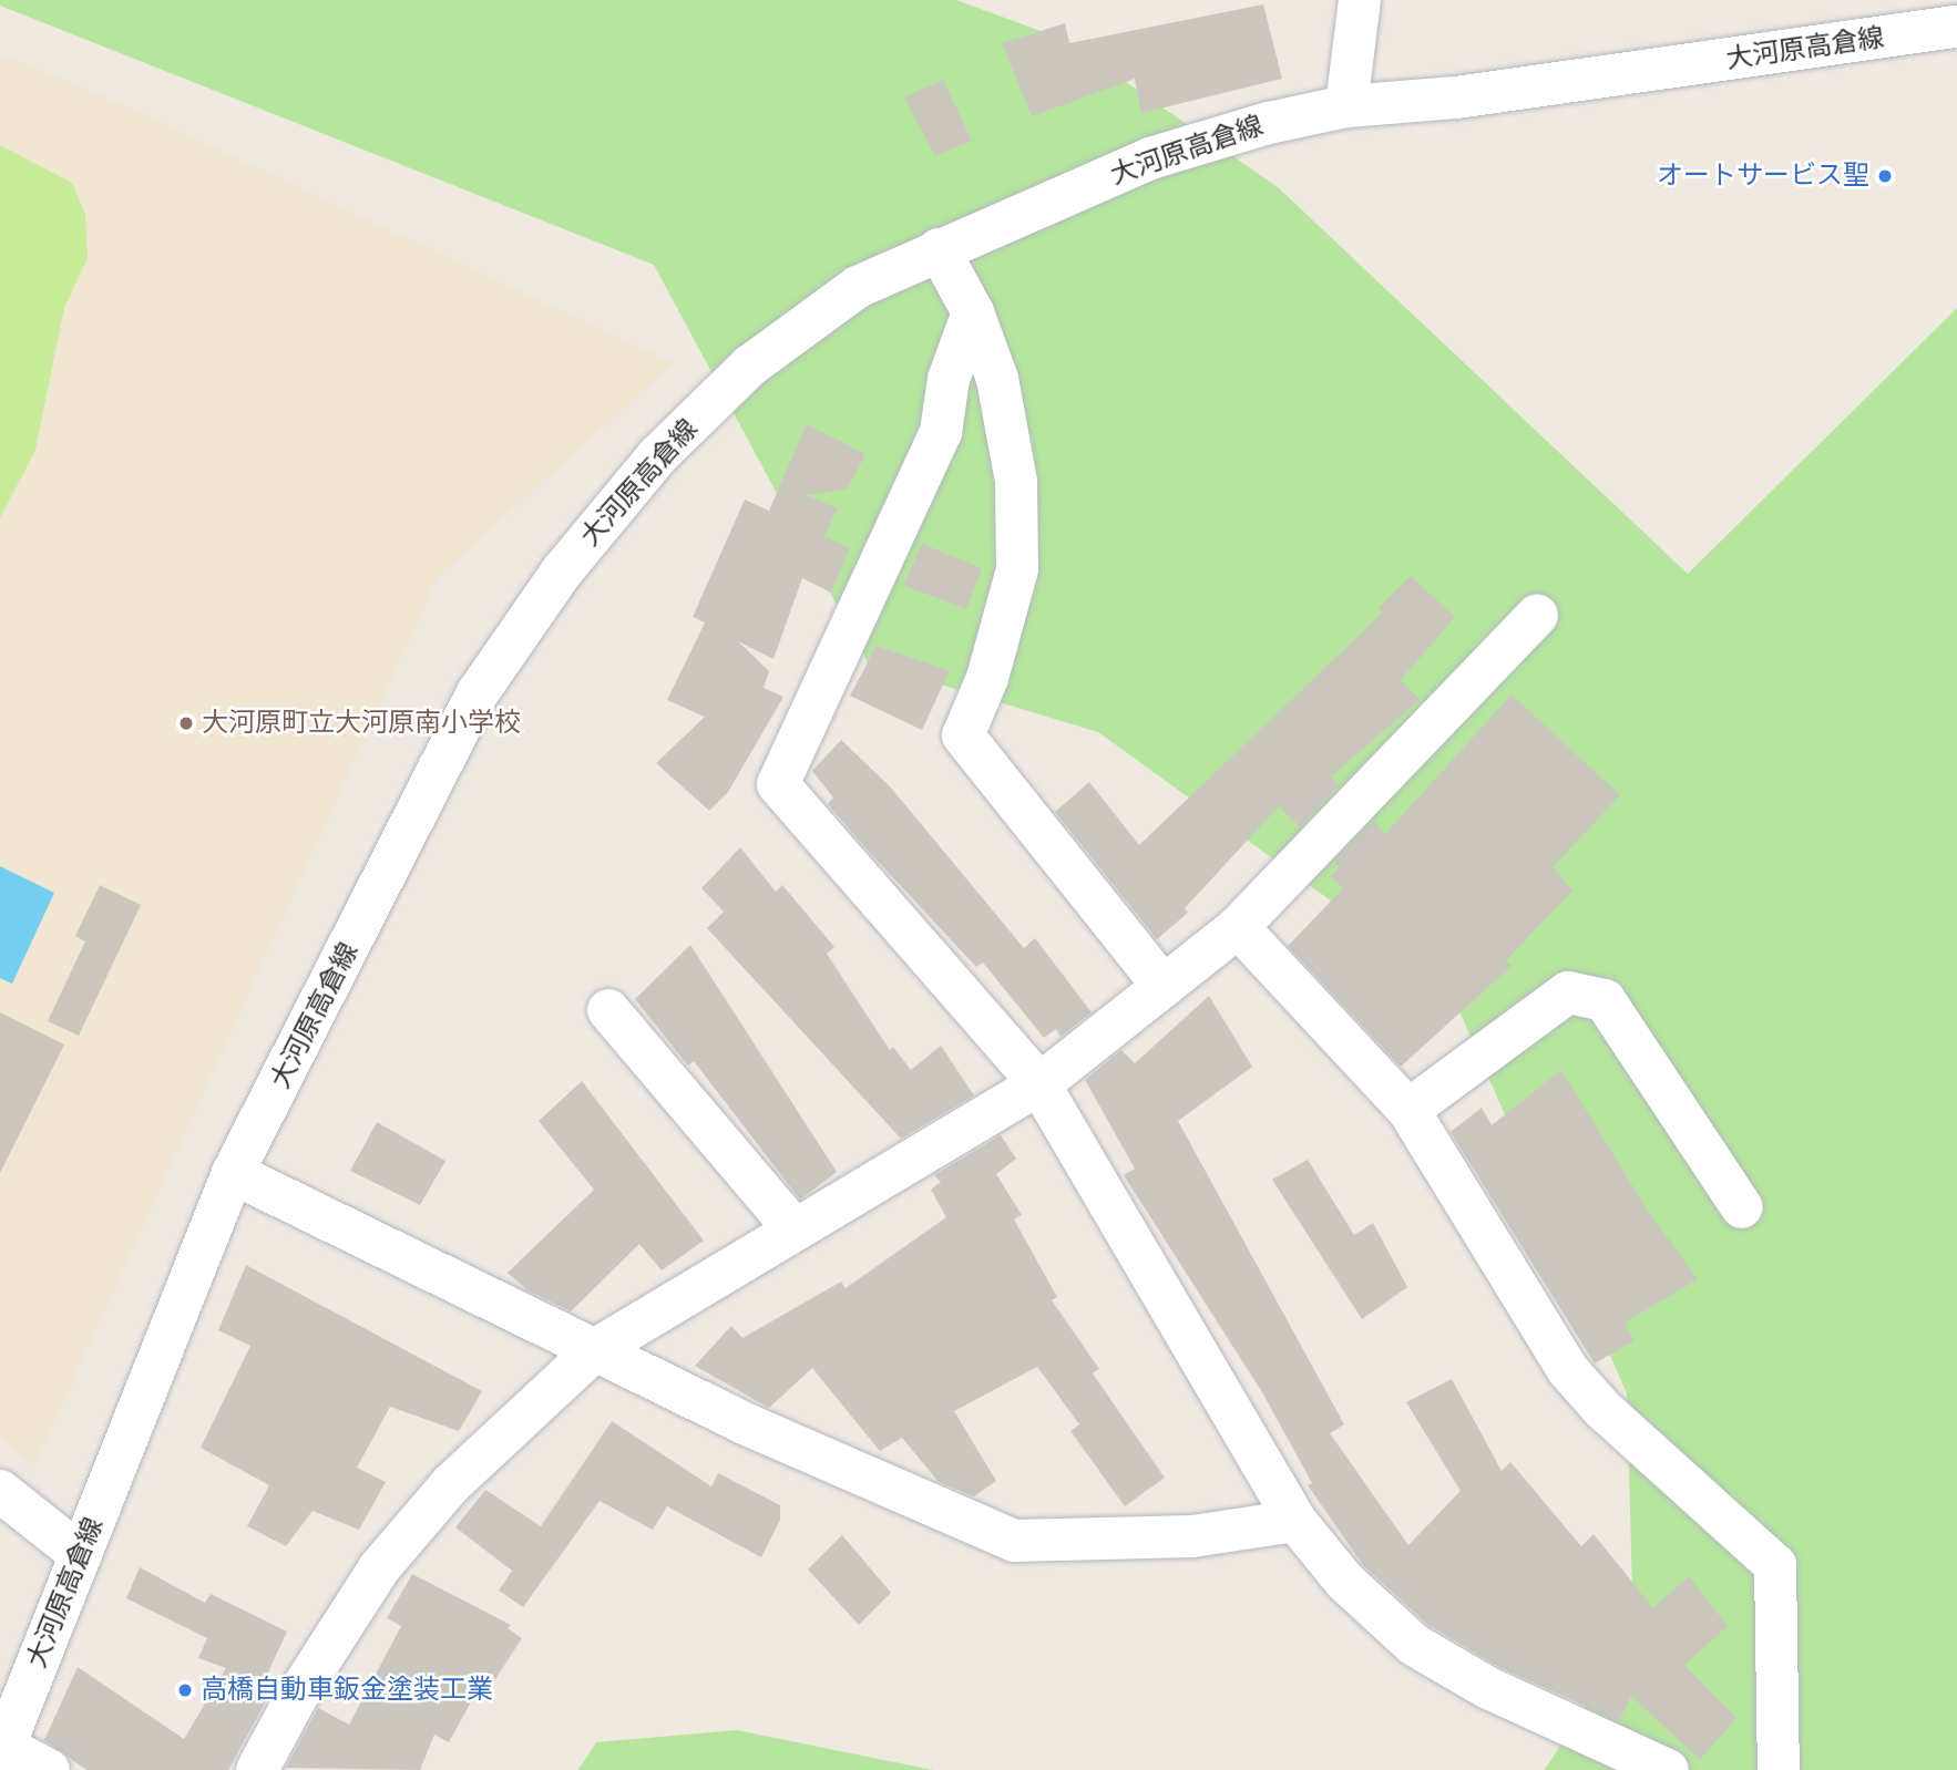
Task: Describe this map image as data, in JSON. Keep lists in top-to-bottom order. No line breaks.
{"streets":{"street":["大河原高倉線"]},"places":["オートサービス聖","大河原町立大河原南小学校","高橋自動車鈑金塗装工業"]}
